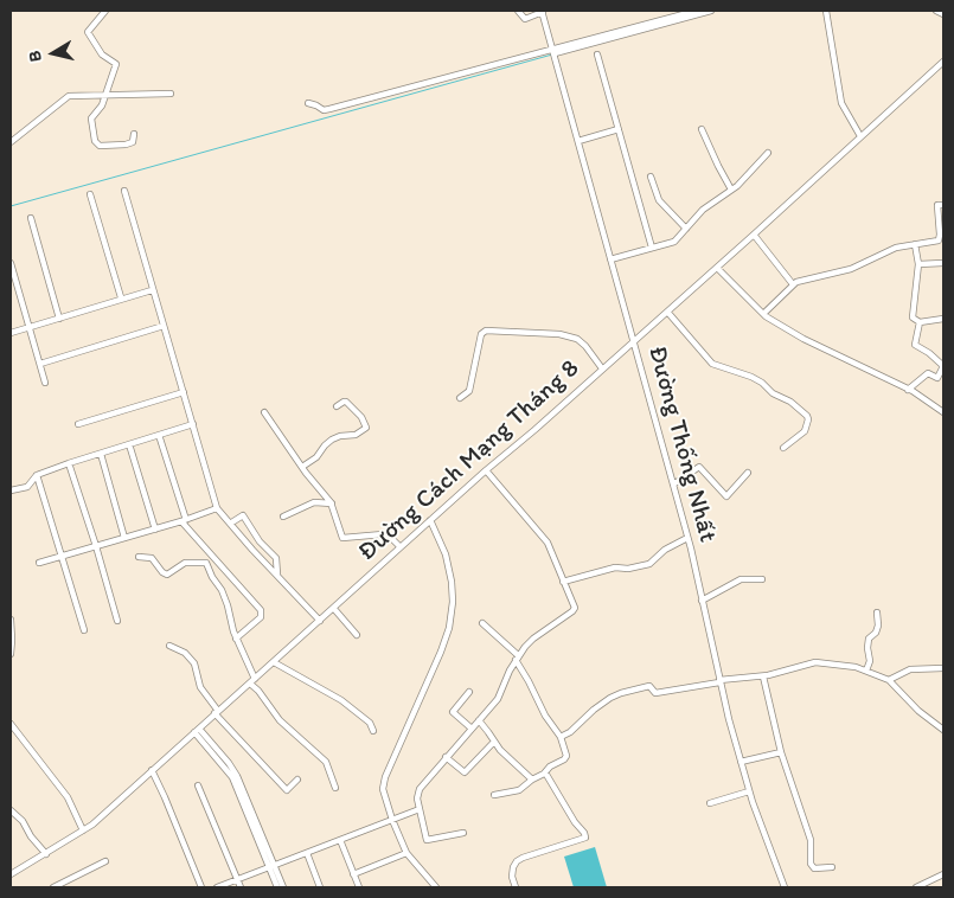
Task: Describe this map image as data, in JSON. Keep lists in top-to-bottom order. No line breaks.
{"streets":{"street":["Đường Thống Nhất","Đường Cách Mạng Tháng 8"]},"crossings":[["Đường Thống Nhất","Đường Cách Mạng Tháng 8"]],"north":"left"}
